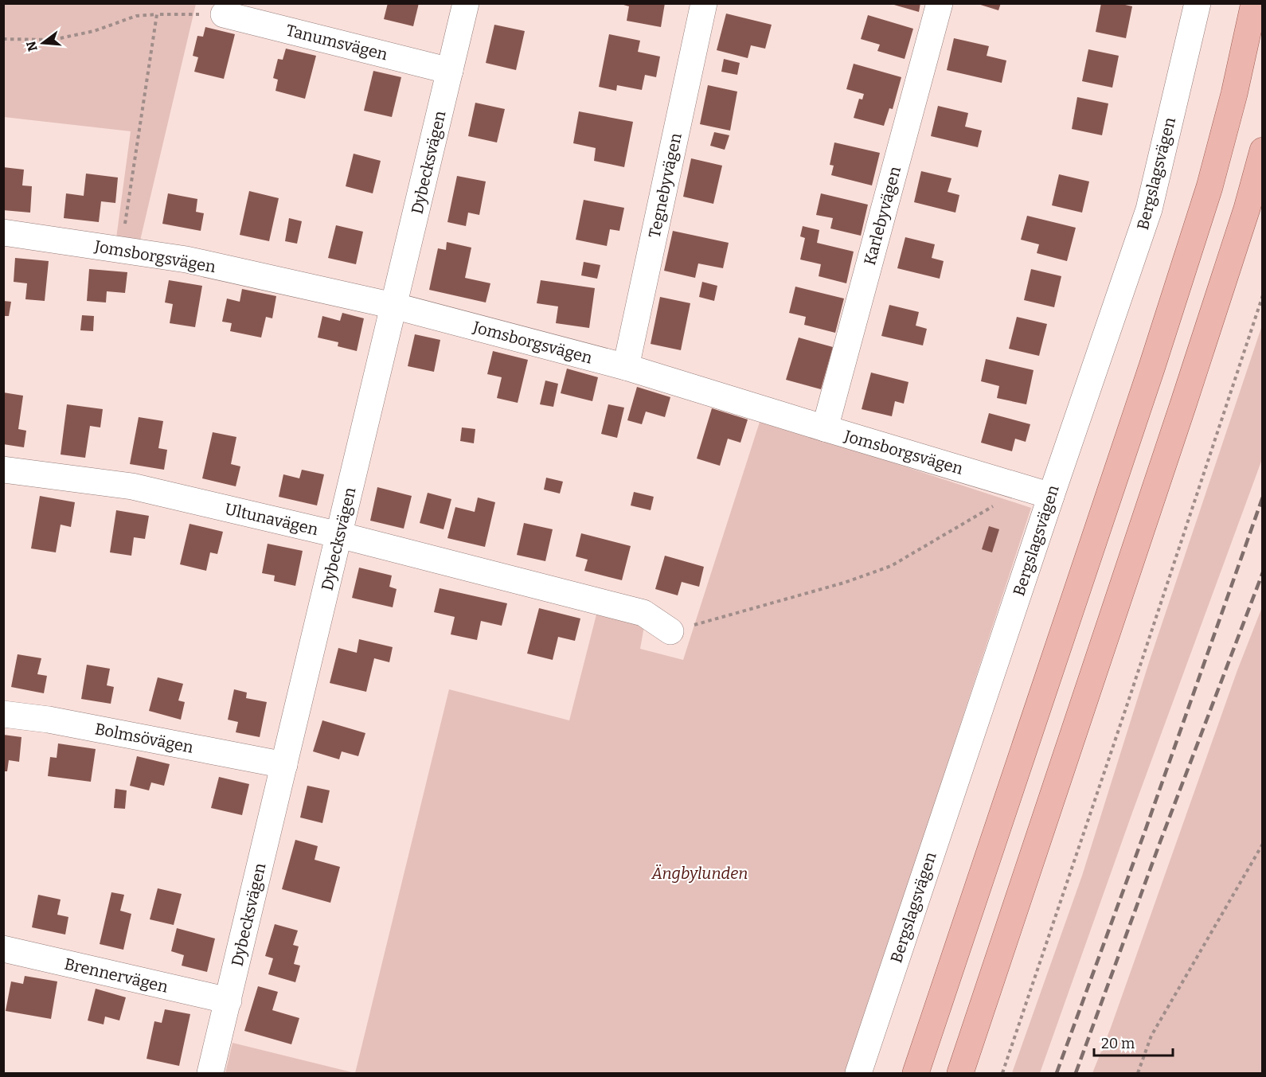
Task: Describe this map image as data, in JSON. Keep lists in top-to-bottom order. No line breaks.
{"streets":{"street":["Tanumsvägen","Dybecksvägen","Bergslagsvägen","Tegnebyvägen","Karlebyvägen","Jomsborgsvägen","Ultunavägen","Bolmsövägen","Brennervägen"]},"crossings":[["Tanumsvägen","Dybecksvägen"],["Dybecksvägen","Jomsborgsvägen"],["Dybecksvägen","Ultunavägen"],["Dybecksvägen","Bolmsövägen"],["Dybecksvägen","Brennervägen"],["Bergslagsvägen","Jomsborgsvägen"],["Tegnebyvägen","Jomsborgsvägen"],["Karlebyvägen","Jomsborgsvägen"]],"parks":["Ängbylunden"],"scale_bar":"20 m","north":"left"}
